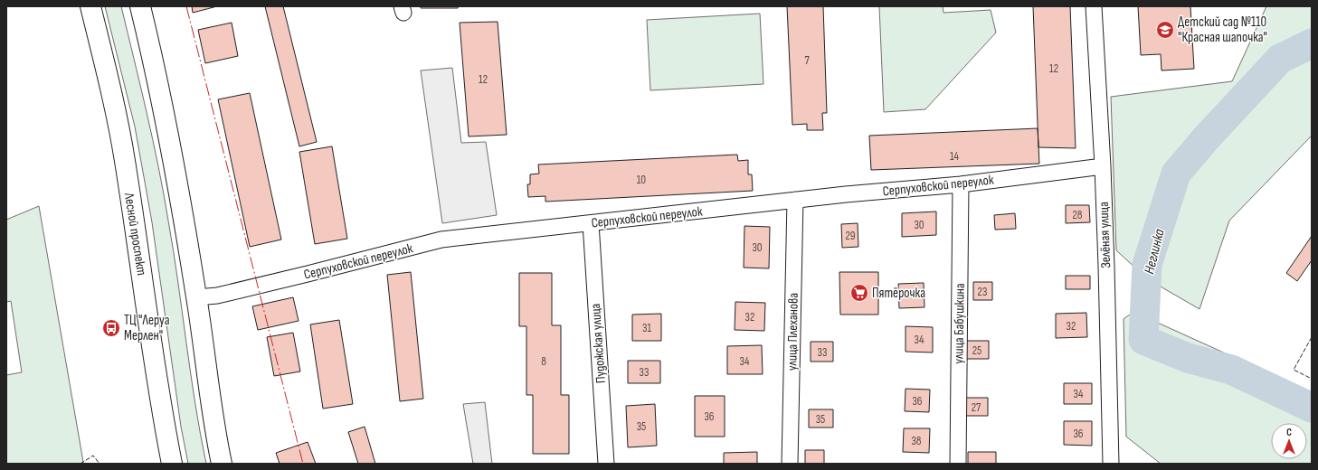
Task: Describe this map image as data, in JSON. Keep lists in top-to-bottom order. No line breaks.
{"streets":{"main road":["Лесной проспект"],"street":["Серпуховской переулок","Зелёная улица","улица Бабушкина","улица Плеханова","Пудожская улица"]},"crossings":[["Серпуховской переулок","Зелёная улица"],["Серпуховской переулок","улица Бабушкина"],["Серпуховской переулок","улица Плеханова"],["Серпуховской переулок","Пудожская улица"]],"water":["Неглинка"],"places":{"school or university":["Детский сад №110 \"Красная шапочка\""],"supermarket":["Пятёрочка"],"bus stop":["ТЦ \"Леруа Мерлен\""]},"house_numbers":["7","12","12","14","10","28","30","29","30","23","32","32","31","34","25","33","8","34","33","34","36","27","36","35","35","36","38"],"north":"top"}
